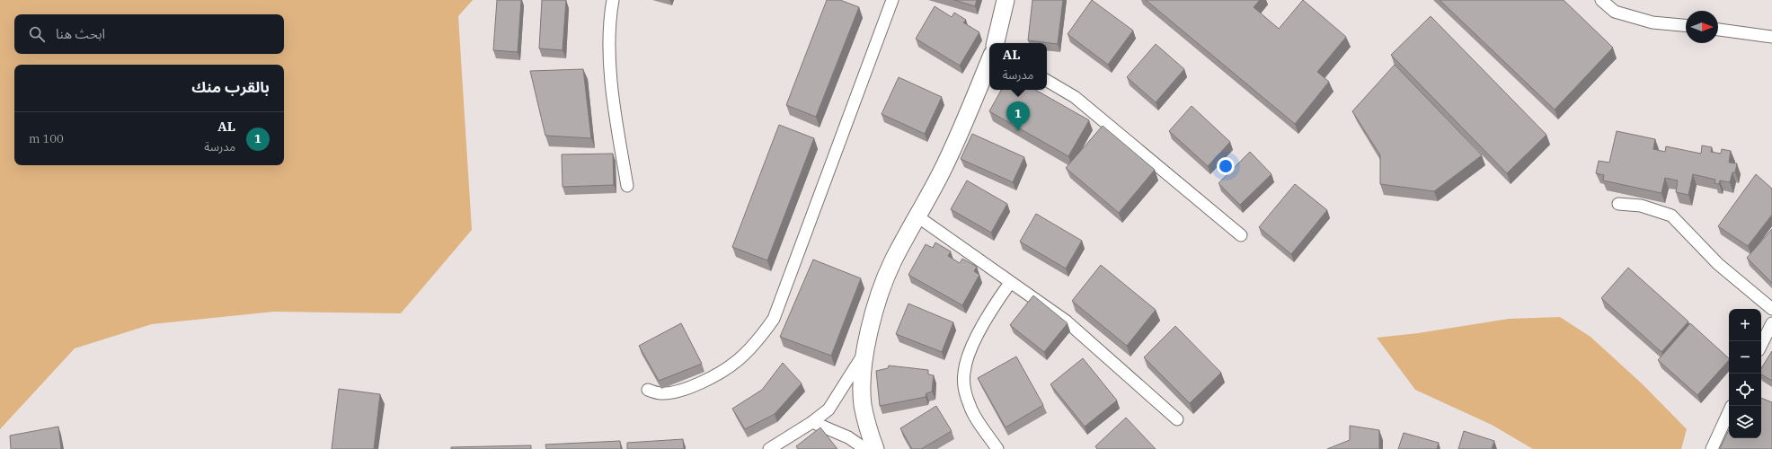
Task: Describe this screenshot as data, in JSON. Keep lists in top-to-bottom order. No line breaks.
{"north":"right","page":{"search":"ابحث هنا","popup":["AL","مدرسة"],"heading":"بالقرب منك","pins":"1","list":[{"mark":"1","name":"AL","note":"مدرسة","value":"100 m"}],"map_buttons":["+","−"]}}
